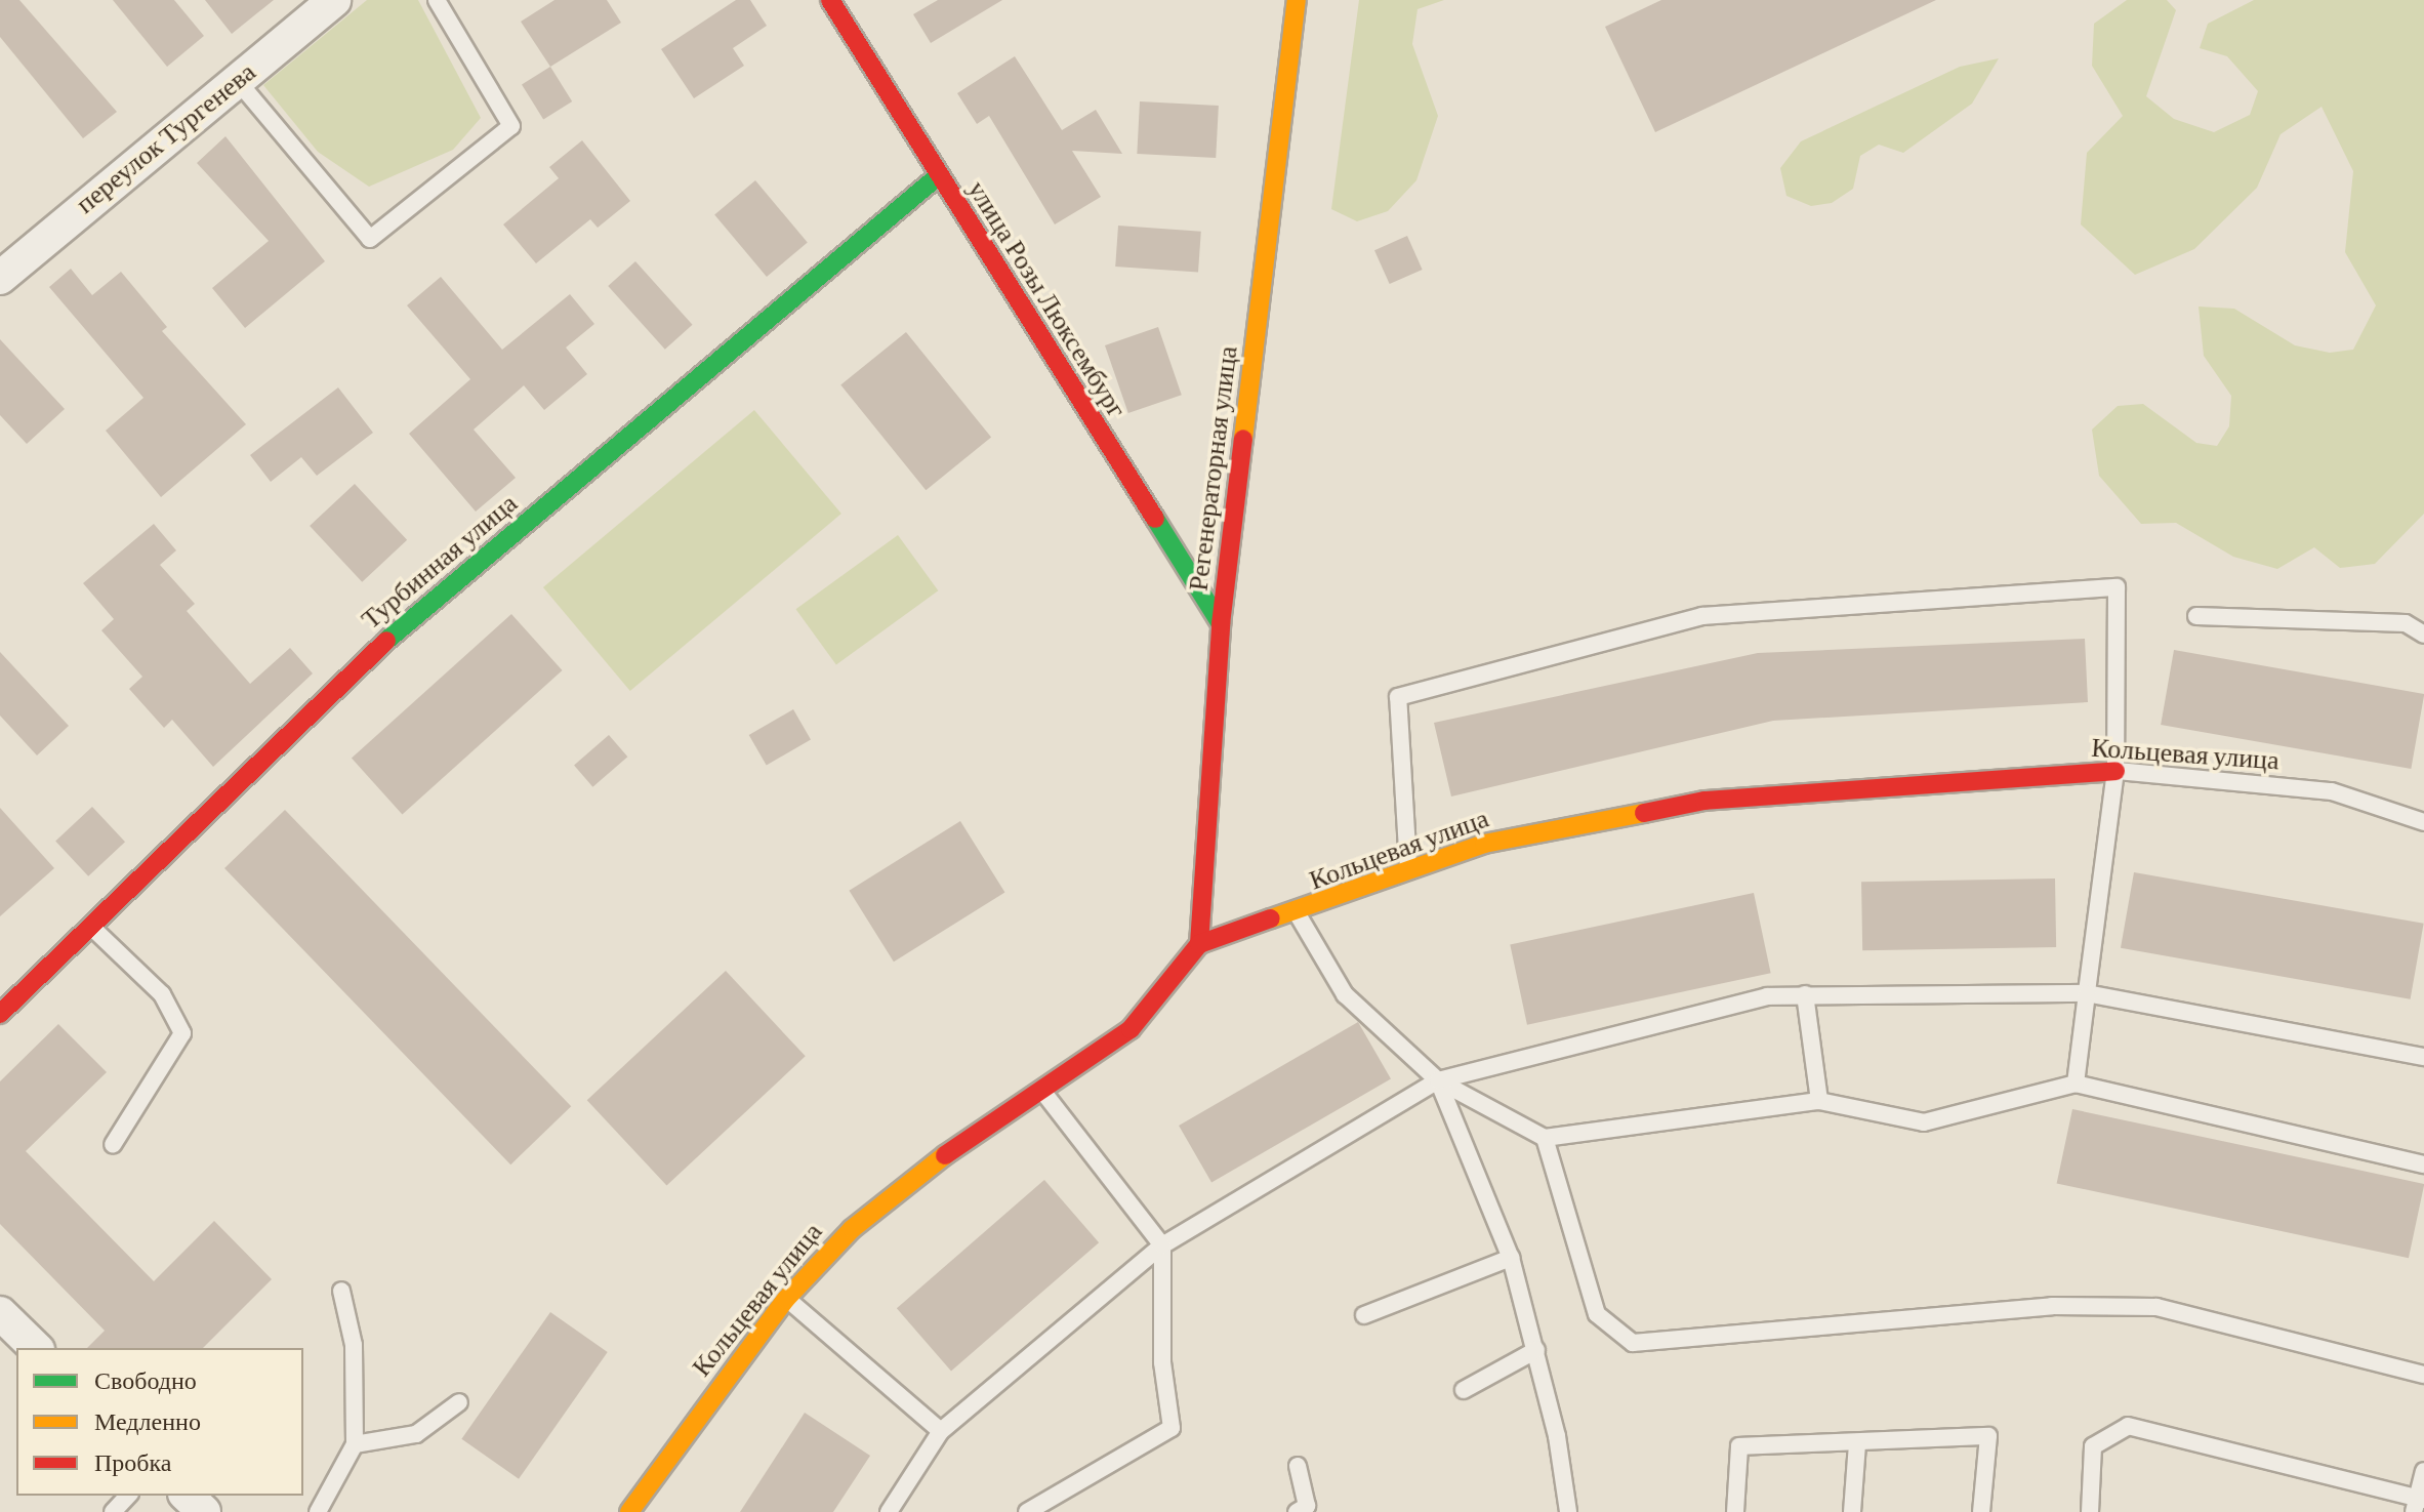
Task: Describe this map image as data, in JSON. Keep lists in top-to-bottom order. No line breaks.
{"streets":{"street":["переулок Тургенева","улица Розы Люксембург","Регенераторная улица","Турбинная улица","Кольцевая улица"]},"crossings":[["улица Розы Люксембург","Регенераторная улица"],["улица Розы Люксембург","Турбинная улица"],["Регенераторная улица","Кольцевая улица"]],"legend":["Свободно","Медленно","Пробка"]}
